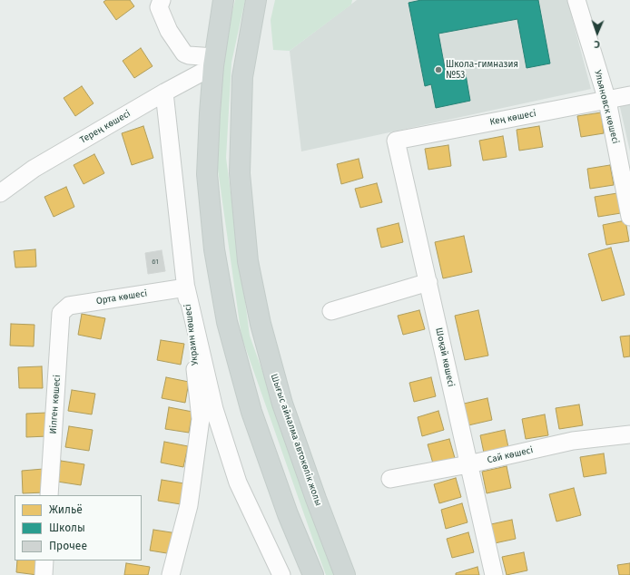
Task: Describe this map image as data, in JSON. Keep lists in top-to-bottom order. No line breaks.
{"streets":{"main road":["Шығыс айналма автокөлік жолы"],"street":["Ульяновск көшесі","Кең көшесі","Терең көшесі","Орта көшесі","Украин көшесі","Шоқай көшесі","Иілген көшесі","Сай көшесі"]},"crossings":[["Ульяновск көшесі","Кең көшесі"],["Кең көшесі","Шоқай көшесі"],["Терең көшесі","Украин көшесі"],["Орта көшесі","Украин көшесі"],["Орта көшесі","Иілген көшесі"],["Шоқай көшесі","Сай көшесі"]],"places":["Школа-гимназия №53"],"house_numbers":["61"],"legend":["Жильё","Школы","Прочее"],"north":"bottom"}
